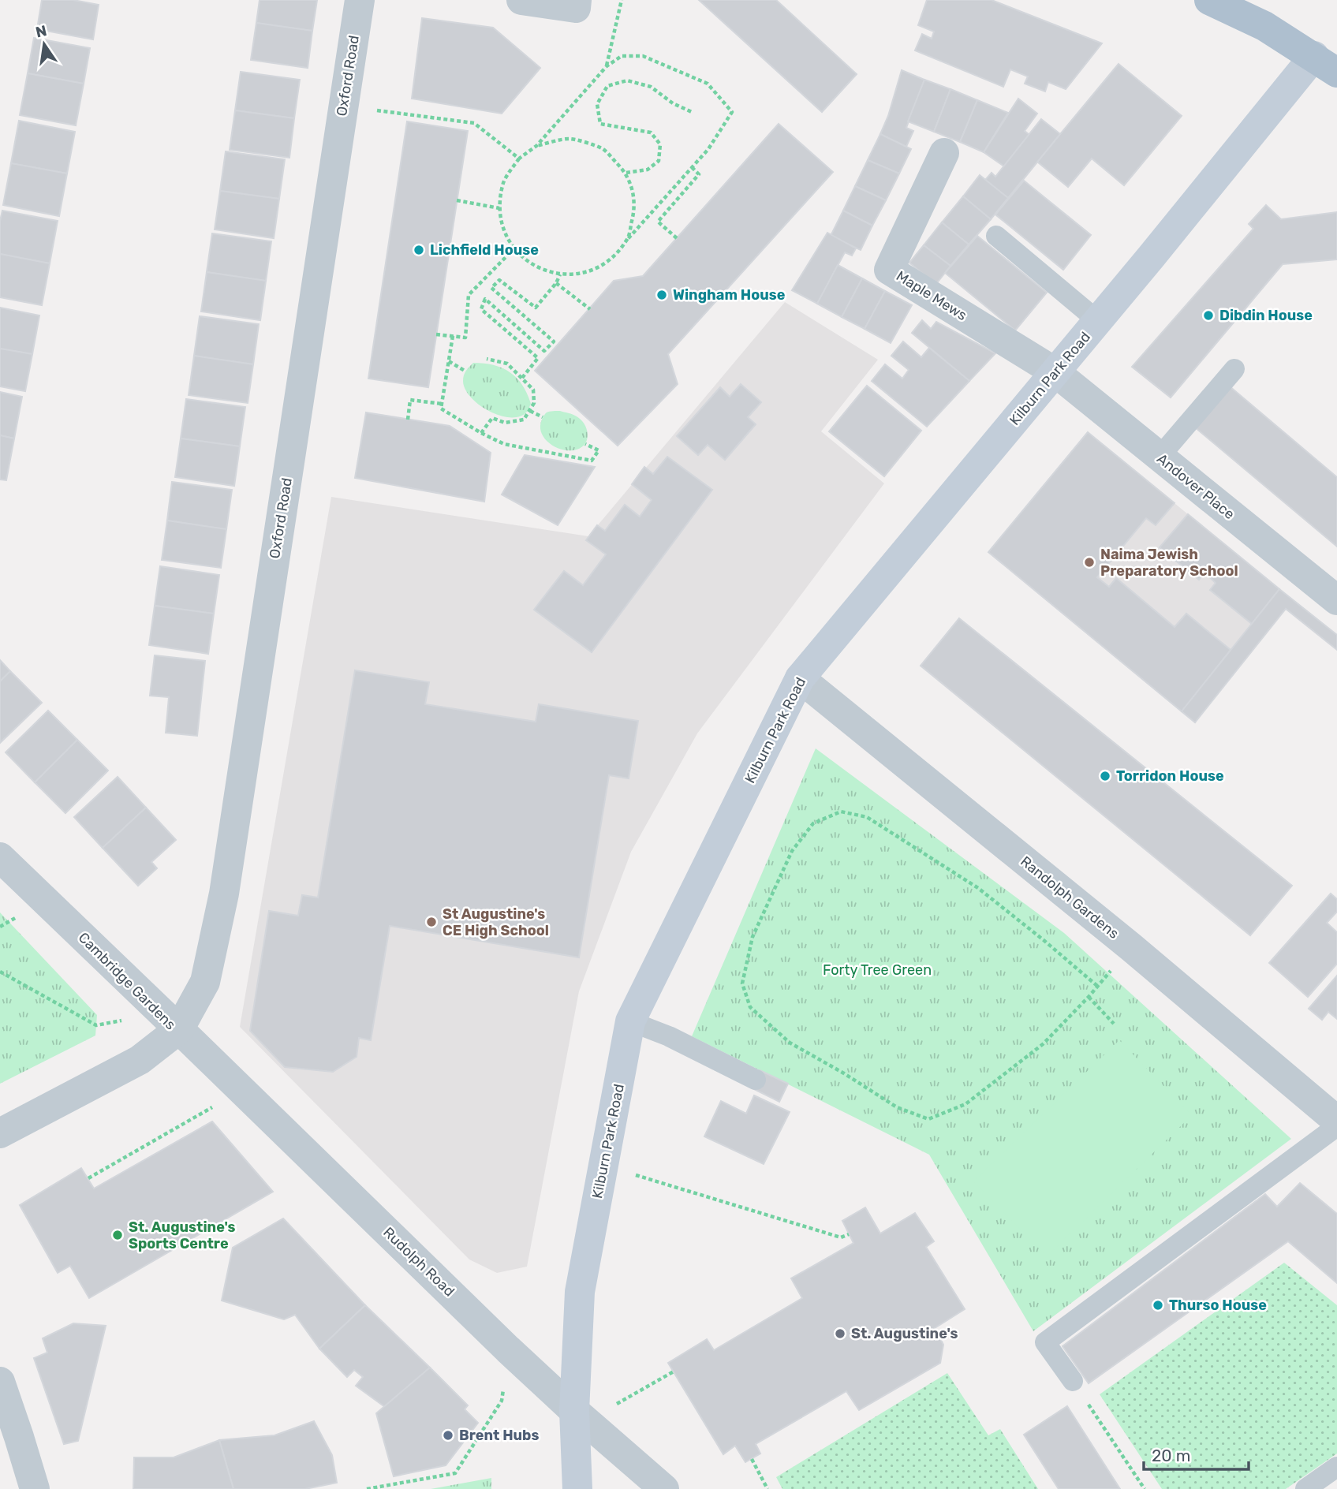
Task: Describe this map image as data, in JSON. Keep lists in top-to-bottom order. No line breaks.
{"streets":{"main road":["Kilburn Park Road"],"street":["Oxford Road","Maple Mews","Andover Place","Randolph Gardens","Cambridge Gardens","Rudolph Road"]},"crossings":[["Oxford Road","Cambridge Gardens"],["Oxford Road","Rudolph Road"],["Maple Mews","Kilburn Park Road"],["Maple Mews","Andover Place"],["Kilburn Park Road","Andover Place"],["Kilburn Park Road","Randolph Gardens"],["Kilburn Park Road","Rudolph Road"],["Cambridge Gardens","Rudolph Road"]],"parks":["Forty Tree Green"],"places":["Lichfield House","Wingham House","Dibdin House","Naima Jewish Preparatory School","Torridon House","St Augustine's CE High School","St. Augustine's Sports Centre","Thurso House","St. Augustine's","Brent Hubs"],"scale_bar":"20 m","north":"top"}
